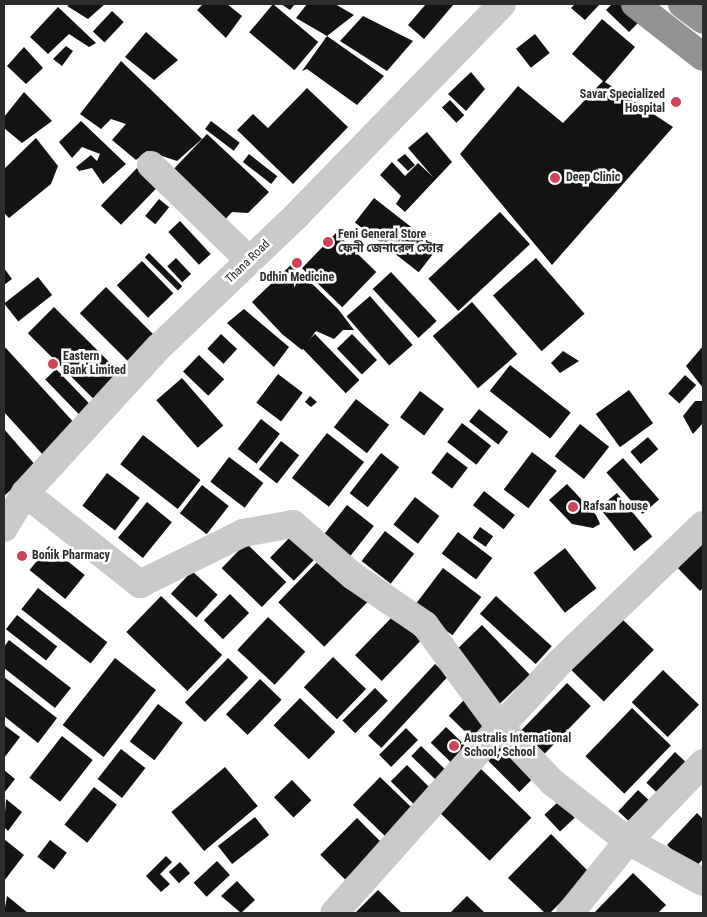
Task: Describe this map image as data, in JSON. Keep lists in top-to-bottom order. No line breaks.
{"streets":{"street":["Thana Road"]},"places":["Savar Specialized Hospital","Deep Clinic","Feni General Store ফেনী জেনারেল স্টোর","Ddhin Medicine","Eastern Bank Limited","Rafsan house","Bonik Pharmacy","Australis International School, School"]}
